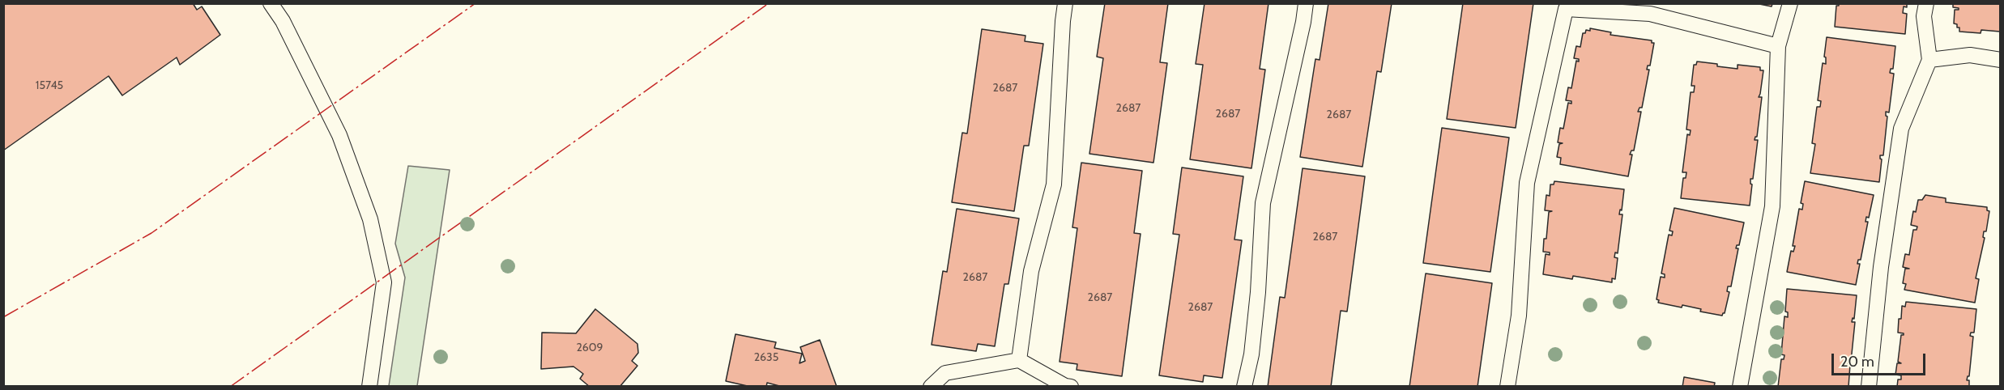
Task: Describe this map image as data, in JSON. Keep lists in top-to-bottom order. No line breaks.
{"house_numbers":["15745","2687","2687","2687","2687","2687","2687","2687","2687","2609","2635"],"scale_bar":"20 m"}
